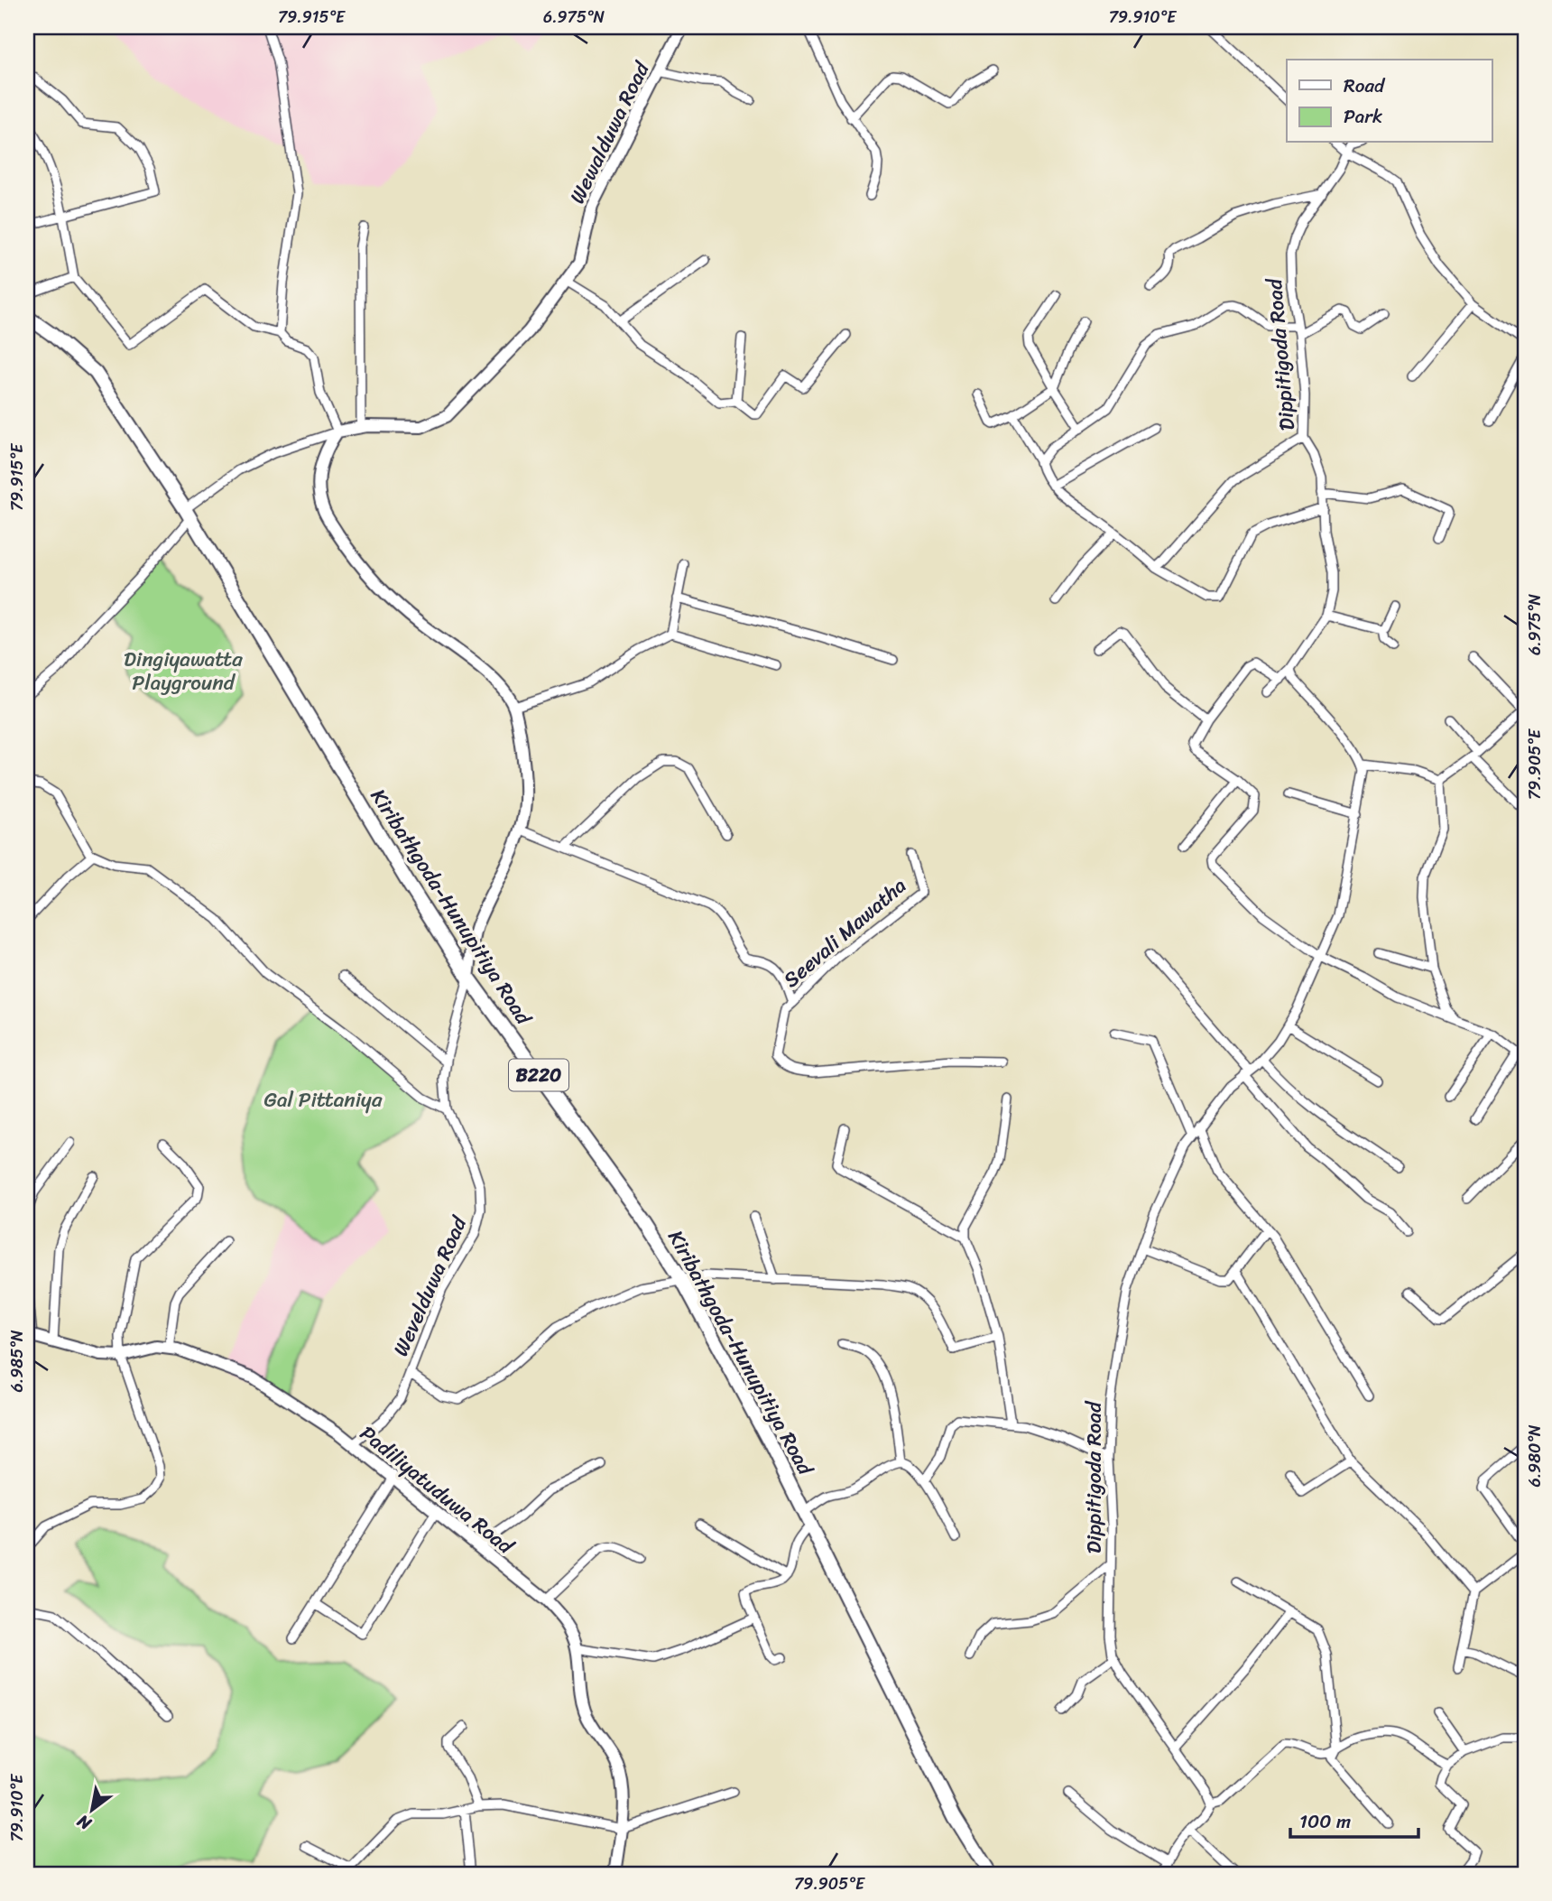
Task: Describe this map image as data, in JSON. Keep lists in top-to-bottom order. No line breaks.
{"streets":{"main road":["Kiribathgoda-Hunupitiya Road","B220"],"street":["Wewalduwa Road","Dippitigoda Road","Seevali Mawatha","Wevelduwa Road","Padiliyatuduwa Road"]},"crossings":[["Wewalduwa Road","Kiribathgoda-Hunupitiya Road"],["Kiribathgoda-Hunupitiya Road","Wevelduwa Road"],["Wevelduwa Road","Padiliyatuduwa Road"]],"parks":["Dingiyawatta Playground","Gal Pittaniya"],"legend":["Road","Park"],"scale_bar":"100 m","north":"bottom left","coordinates":["79.915°E","6.975°N","79.910°E","79.905°E","6.985°N","6.980°N"]}
